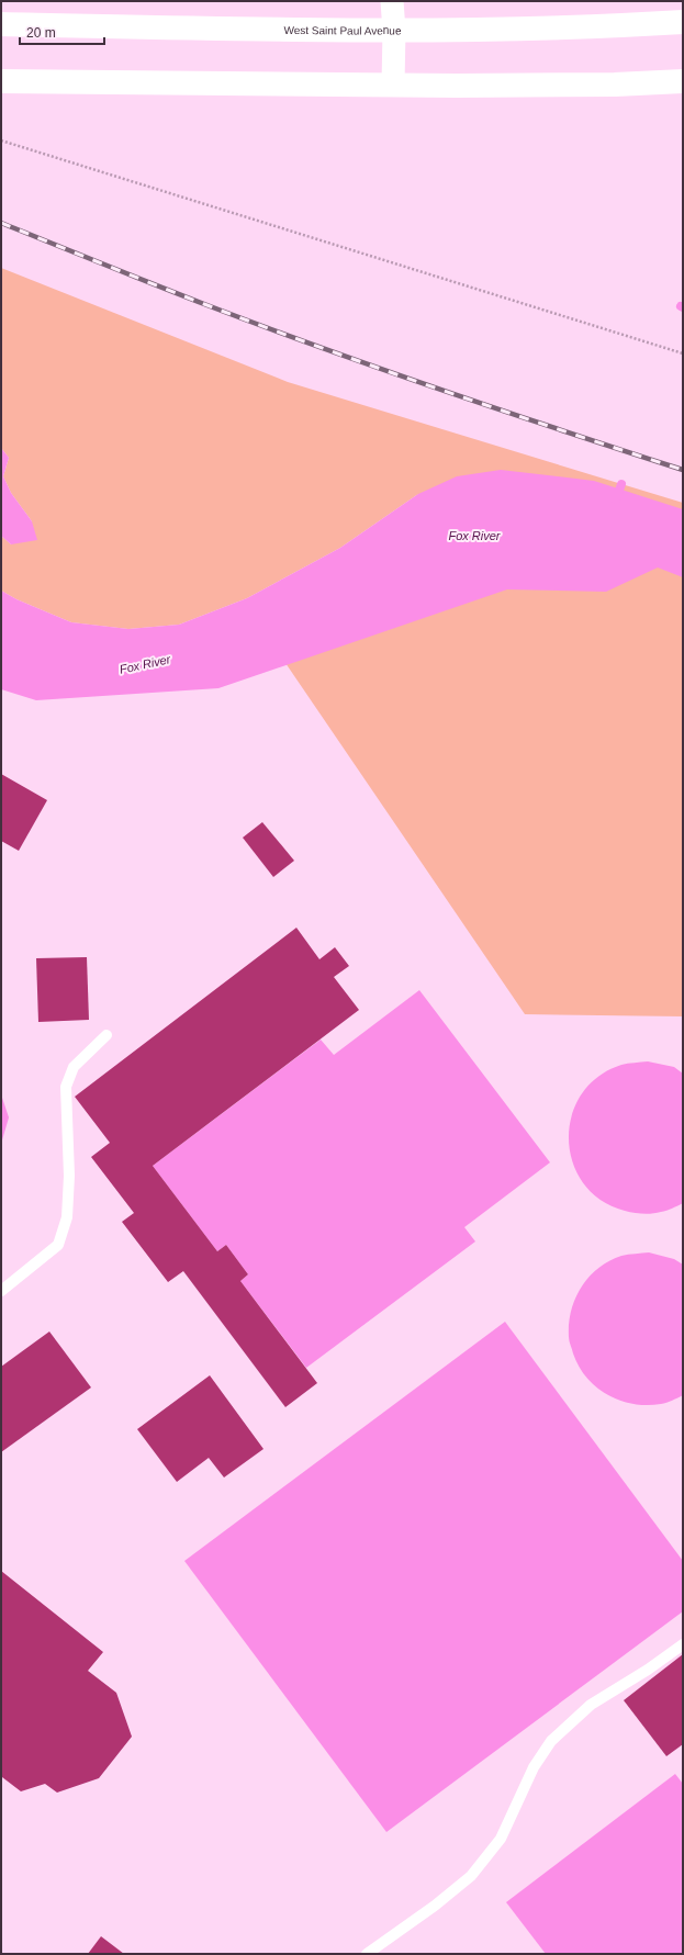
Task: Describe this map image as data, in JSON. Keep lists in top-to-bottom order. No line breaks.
{"streets":{"main road":["West Saint Paul Avenue"]},"water":["Fox River"],"scale_bar":"20 m"}
